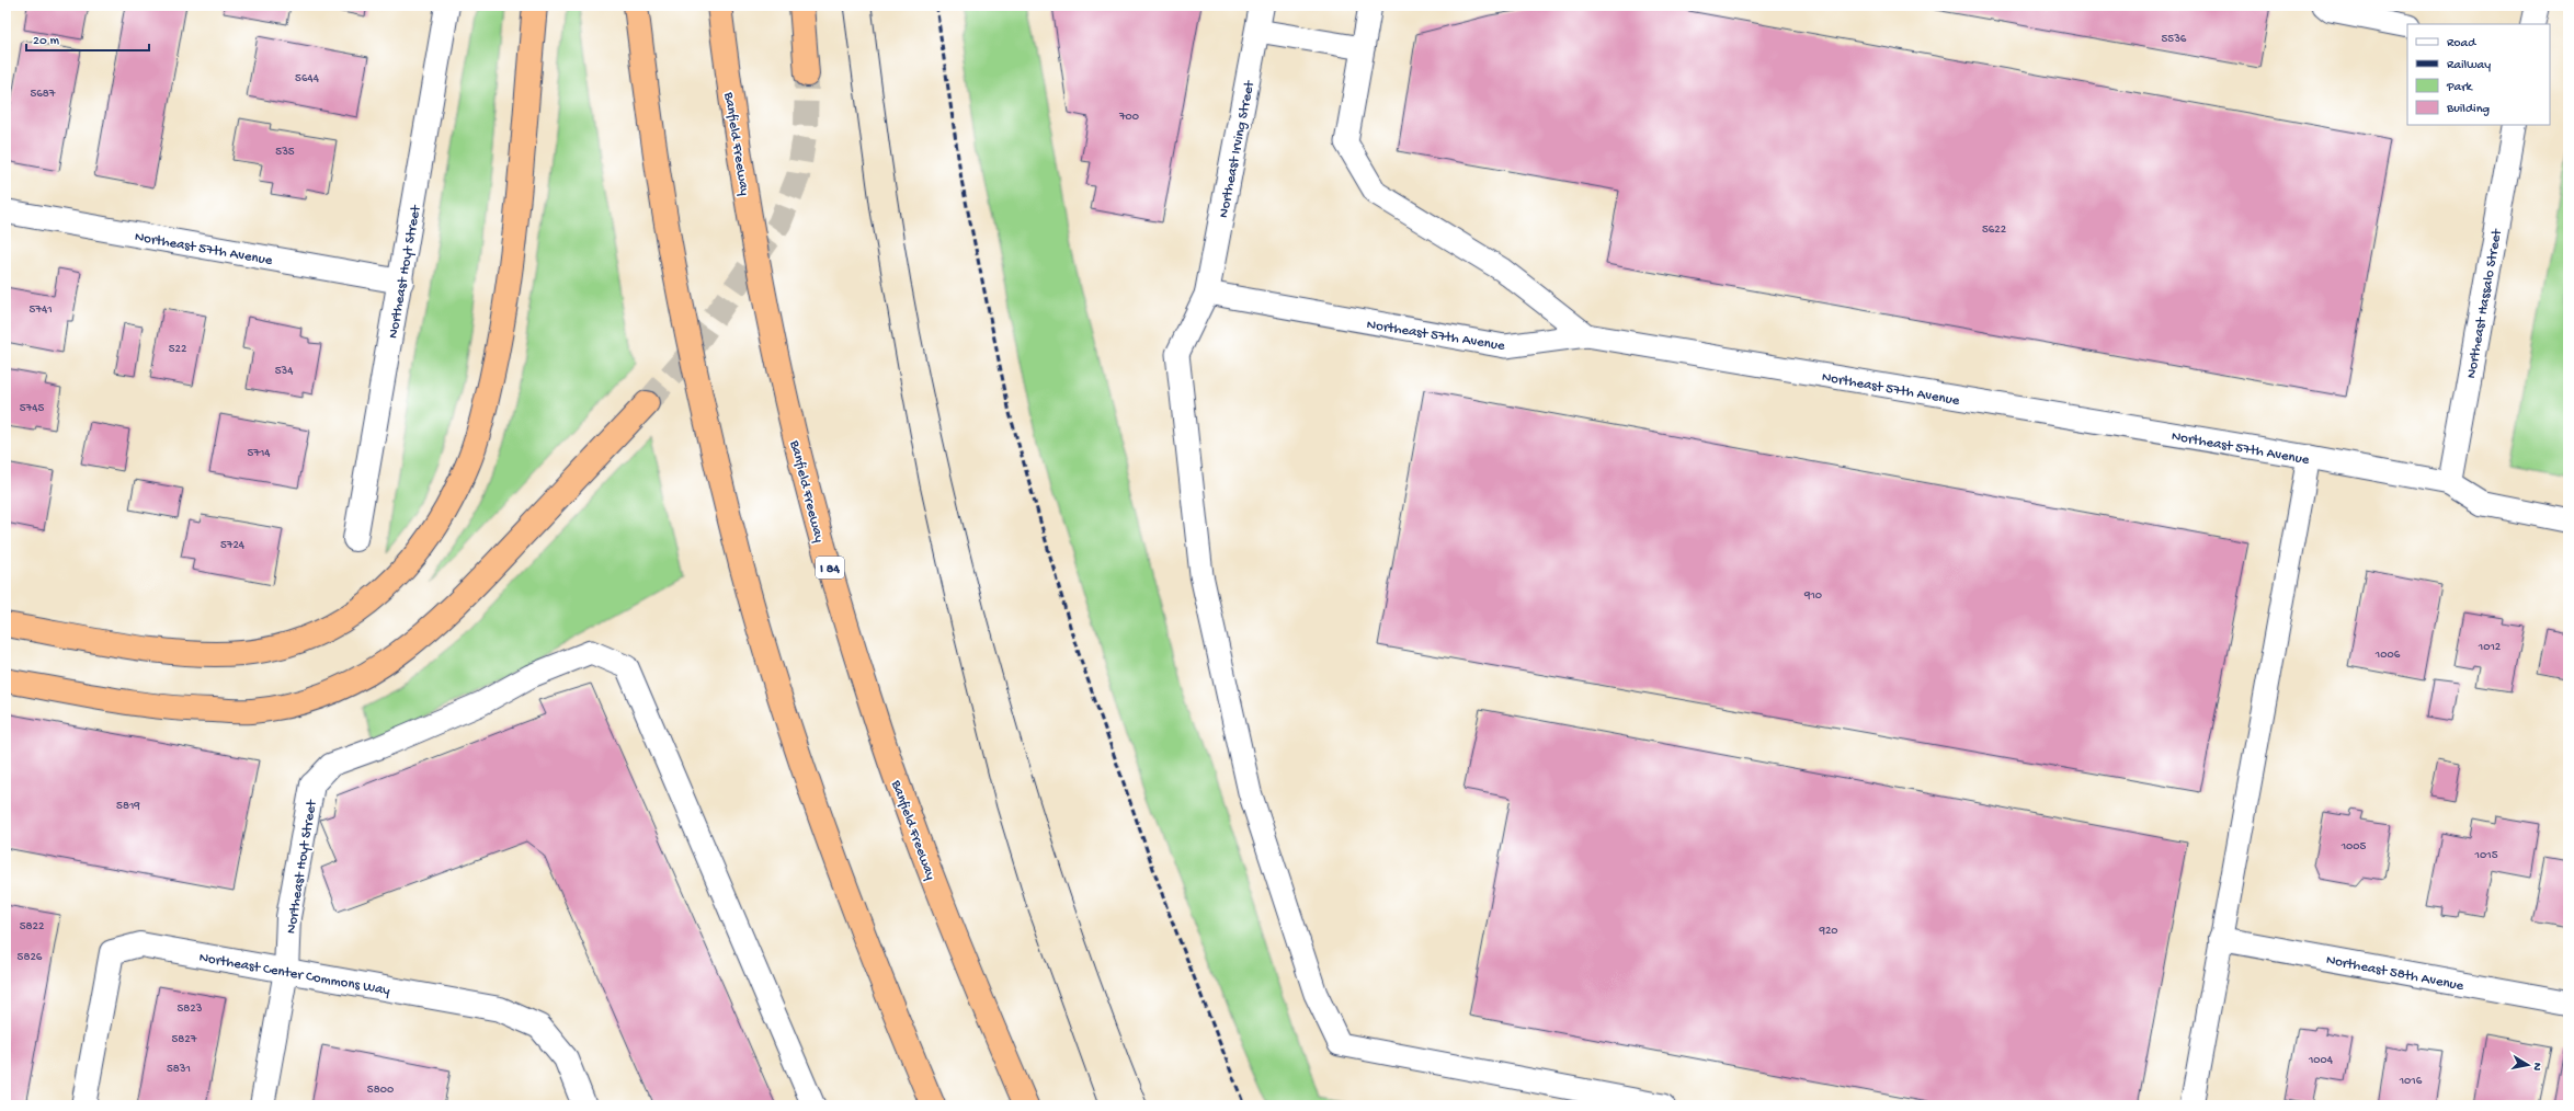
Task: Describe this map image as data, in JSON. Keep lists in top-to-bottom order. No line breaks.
{"streets":{"highway":["Banfield Freeway","I 84"],"street":["Northeast Irving Street","Northeast 57th Avenue","Northeast Hoyt Street","Northeast Hassalo Street","Northeast 58th Avenue","Northeast Center Commons Way"]},"crossings":[["Northeast Irving Street","Northeast 57th Avenue"],["Northeast 57th Avenue","Northeast Hoyt Street"],["Northeast 57th Avenue","Northeast Hassalo Street"],["Northeast Hoyt Street","Northeast Center Commons Way"]],"house_numbers":["5536","5644","5687","700","535","5622","5741","522","534","5745","5714","5724","910","1012","1006","5819","1005","1015","5822","920","5826","5823","5827","1004","5831","1016","5800"],"legend":["Road","Railway","Park","Building"],"scale_bar":"20 m","north":"right"}
